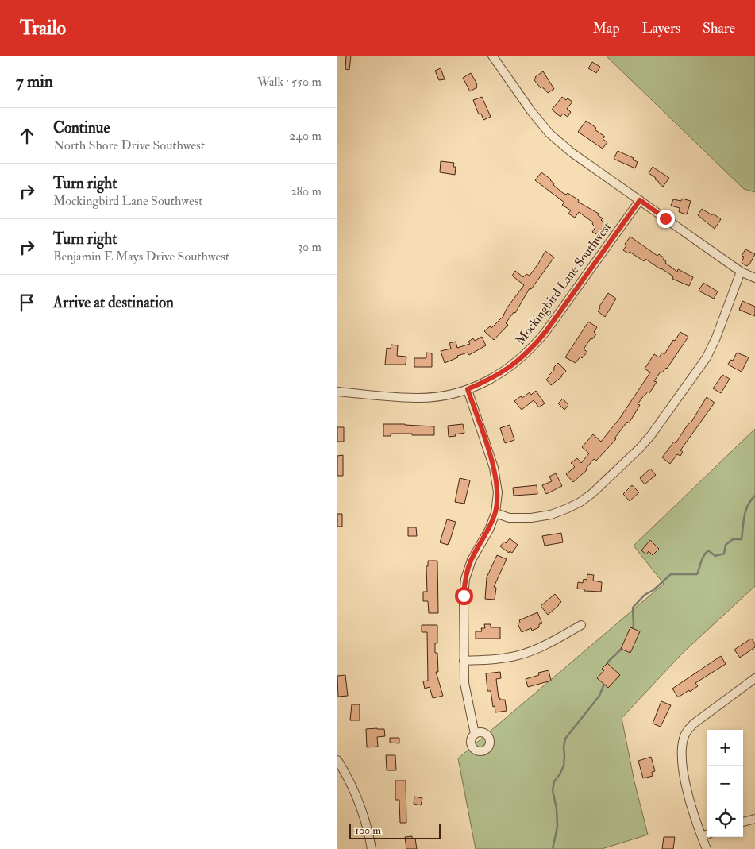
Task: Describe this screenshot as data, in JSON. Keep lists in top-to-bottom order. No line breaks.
{"streets":{"street":["Mockingbird Lane Southwest"]},"scale_bar":"100 m","page":{"header":"Trailo","nav":["Map","Layers","Share"],"heading":["7 min","Walk · 550 m"],"list":[["Continue","North Shore Drive Southwest","240 m"],["Turn right","Mockingbird Lane Southwest","280 m"],["Turn right","Benjamin E Mays Drive Southwest","30 m"],"Arrive at destination"],"map_buttons":["+","−"],"scale":"100 m"}}
